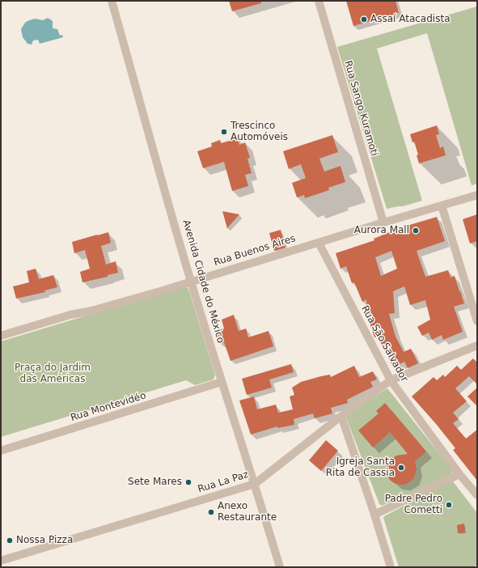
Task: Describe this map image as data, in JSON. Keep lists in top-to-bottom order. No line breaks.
{"streets":{"street":["Rua Sango Kuramoti","Rua Buenos Aires","Avenida Cidade do México","Rua São Salvador","Rua Montevidéo","Rua La Paz"]},"crossings":[["Rua Sango Kuramoti","Rua Buenos Aires"],["Rua Buenos Aires","Avenida Cidade do México"],["Rua Buenos Aires","Rua São Salvador"],["Avenida Cidade do México","Rua Montevidéo"],["Avenida Cidade do México","Rua La Paz"],["Rua São Salvador","Rua La Paz"]],"parks":["Praça do Jardim das Américas"],"places":["Assaí Atacadista","Trescinco Automóveis","Aurora Mall","Igreja Santa Rita de Cassia","Sete Mares","Padre Pedro Cometti","Anexo Restaurante","Nossa Pizza"]}
